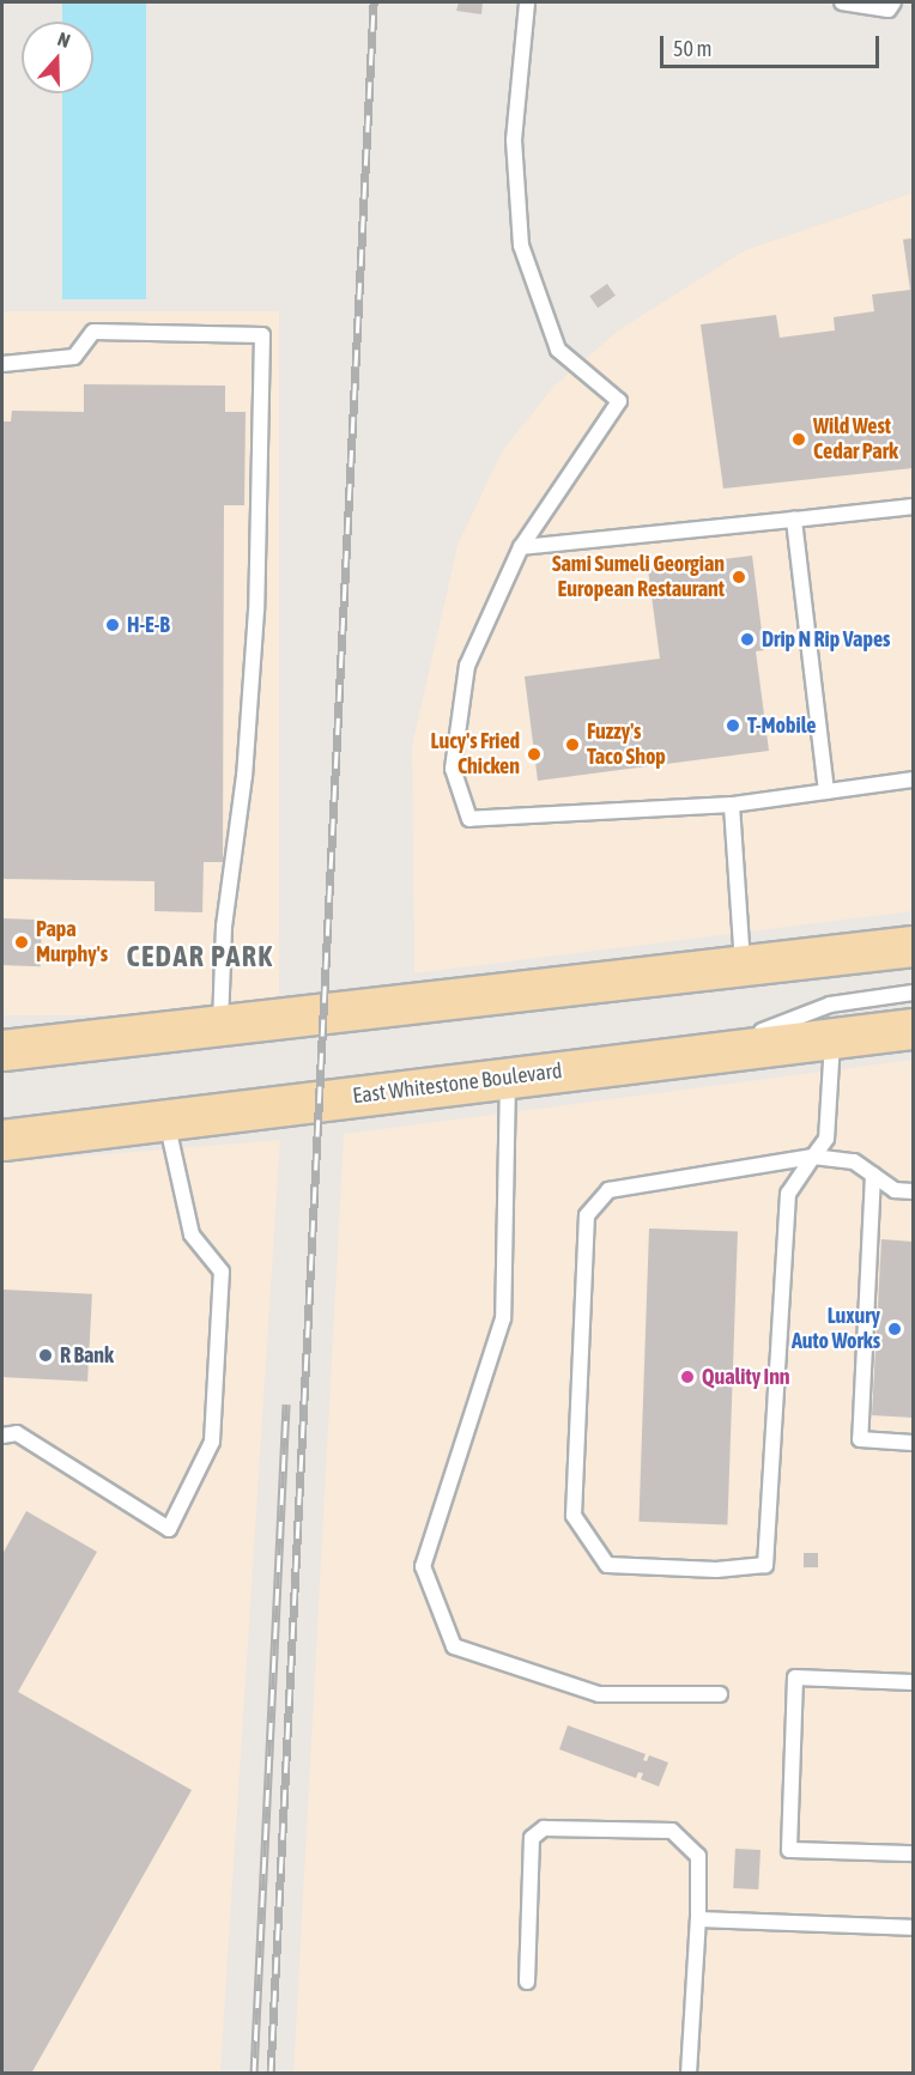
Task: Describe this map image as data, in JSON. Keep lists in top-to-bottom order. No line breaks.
{"streets":{"main road":["East Whitestone Boulevard"]},"districts":["CEDAR PARK"],"places":["Wild West Cedar Park","Sami Sumeli Georgian European Restaurant","H-E-B","Drip N Rip Vapes","T-Mobile","Fuzzy's Taco Shop","Lucy's Fried Chicken","Papa Murphy's","Luxury Auto Works","R Bank","Quality Inn"],"scale_bar":"50 m","north":"top"}
